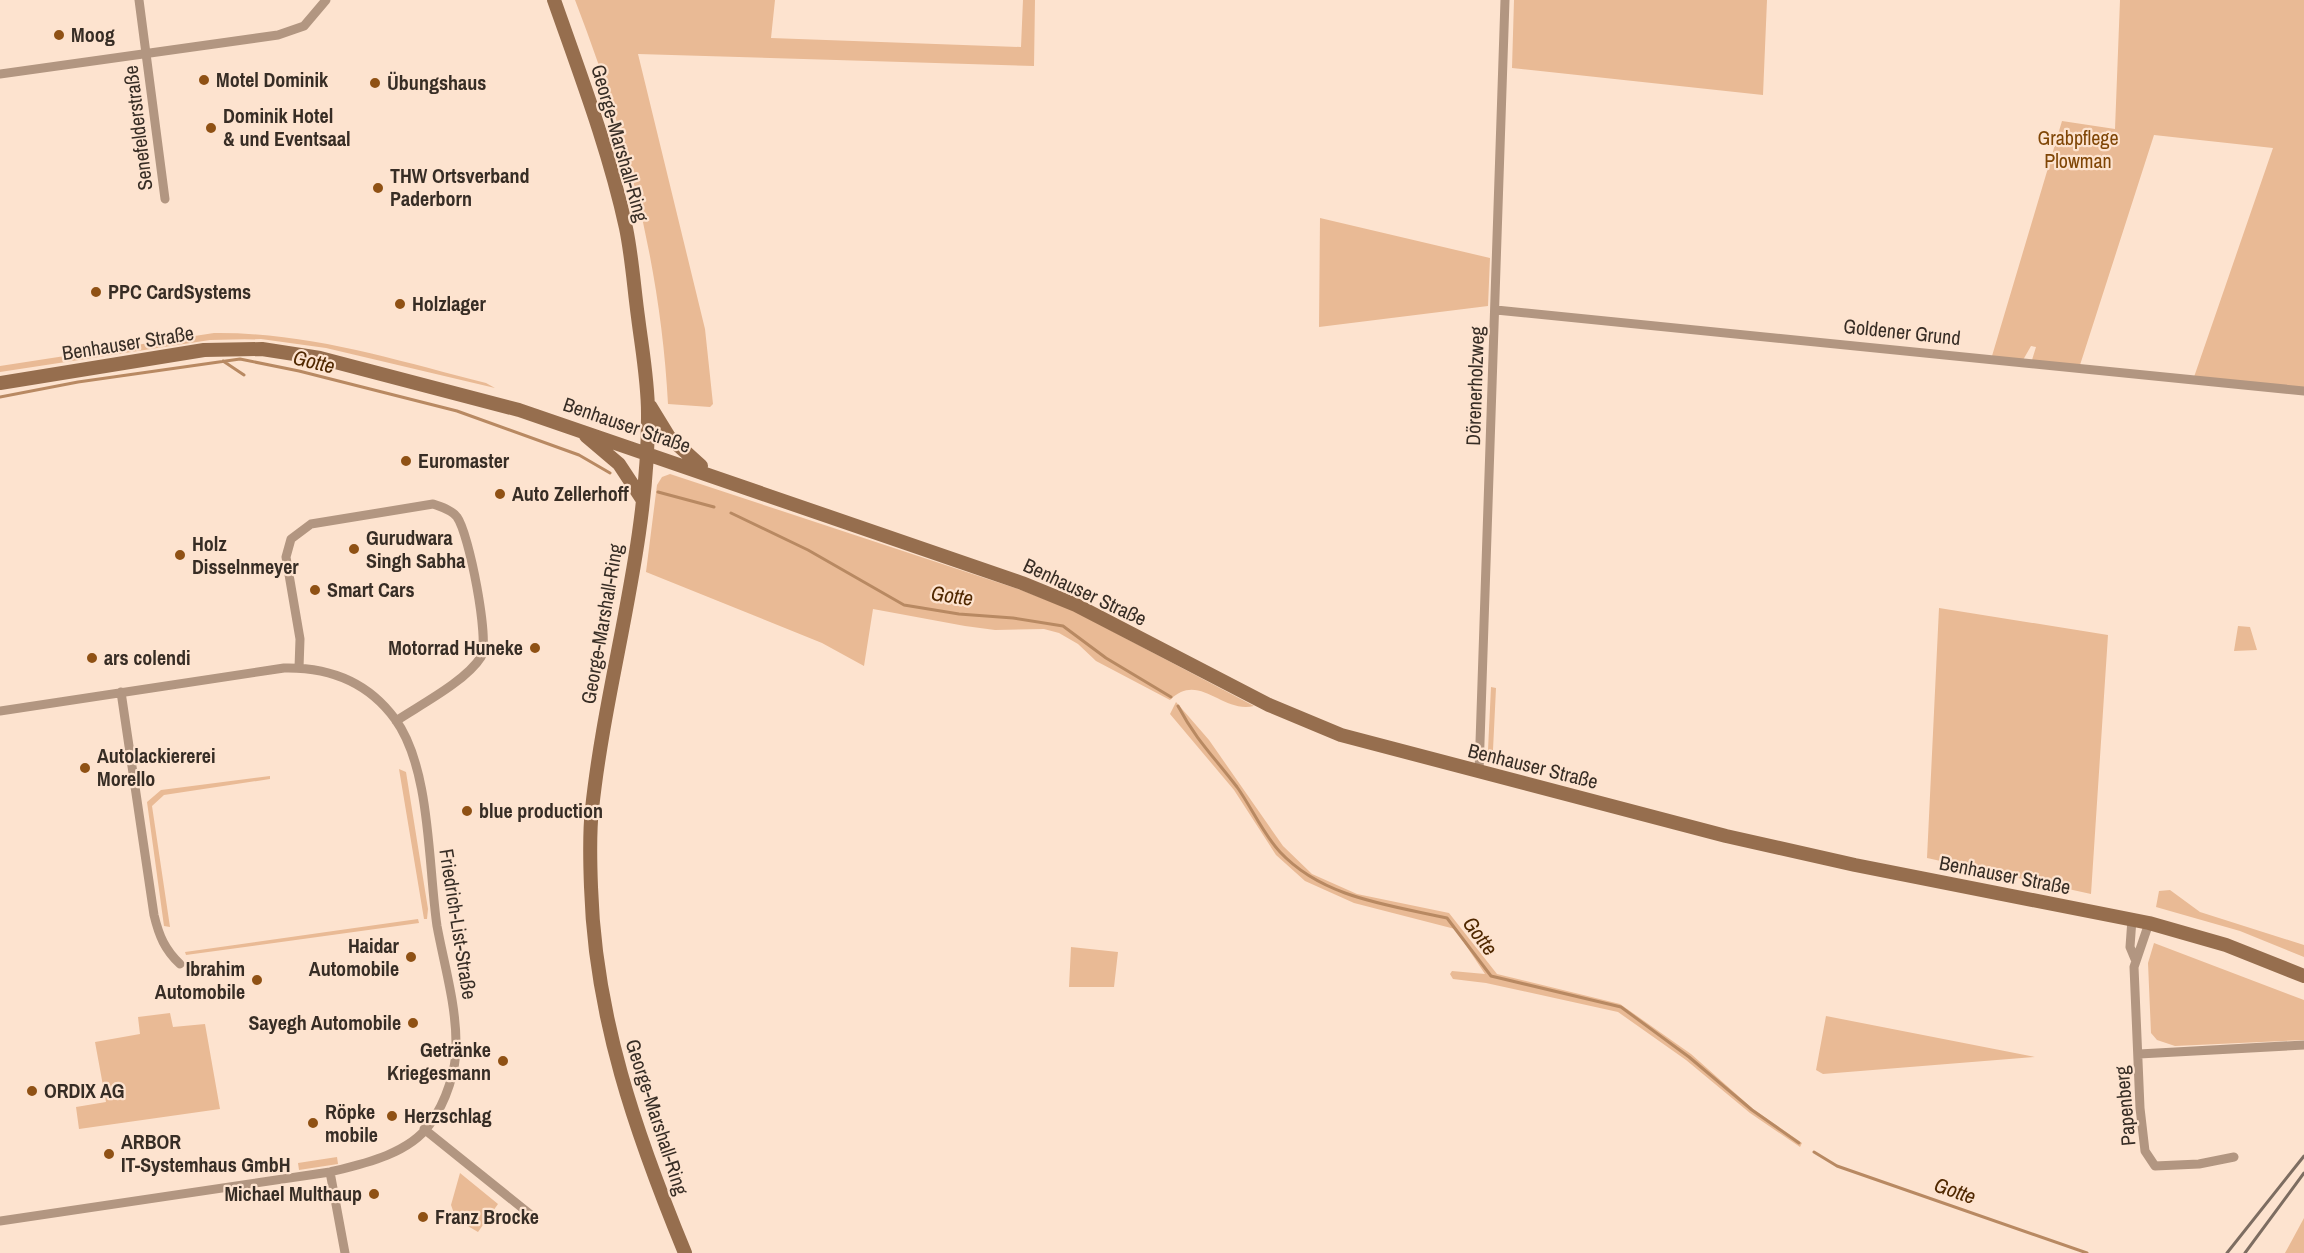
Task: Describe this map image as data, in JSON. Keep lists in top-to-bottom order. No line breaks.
{"streets":{"main road":["George-Marshall-Ring","Benhauser Straße"],"street":["Senefelderstraße","Goldener Grund","Dörenerholzweg","Friedrich-List-Straße","Papenberg"]},"crossings":[["George-Marshall-Ring","Benhauser Straße"],["Goldener Grund","Dörenerholzweg"],["Benhauser Straße","Dörenerholzweg"]],"water":["Gotte"],"parks":["Grabpflege Plowman"],"places":["Moog","Motel Dominik","Übungshaus","Dominik Hotel & und Eventsaal","THW Ortsverband Paderborn","PPC CardSystems","Holzlager","Euromaster","Auto Zellerhoff","Gurudwara Singh Sabha","Holz Disselnmeyer","Smart Cars","Motorrad Huneke","ars colendi","Autolackiererei Morello","blue production","Haidar Automobile","Ibrahim Automobile","Sayegh Automobile","Getränke Kriegesmann","ORDIX AG","Herzschlag","Röpke mobile","ARBOR IT-Systemhaus GmbH","Michael Multhaup","Franz Brocke"]}
